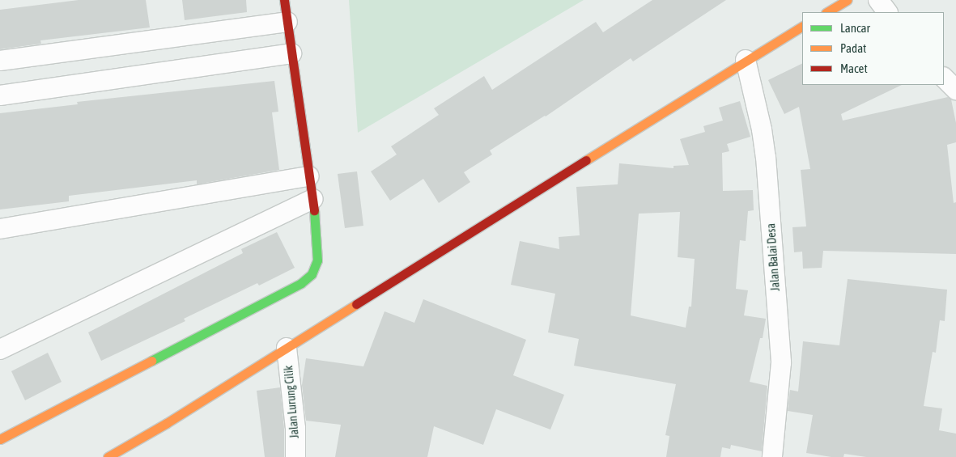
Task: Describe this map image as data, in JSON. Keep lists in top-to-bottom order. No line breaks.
{"streets":{"street":["Jalan Balai Desa","Jalan Lurung Cilik"]},"legend":["Lancar","Padat","Macet"]}
